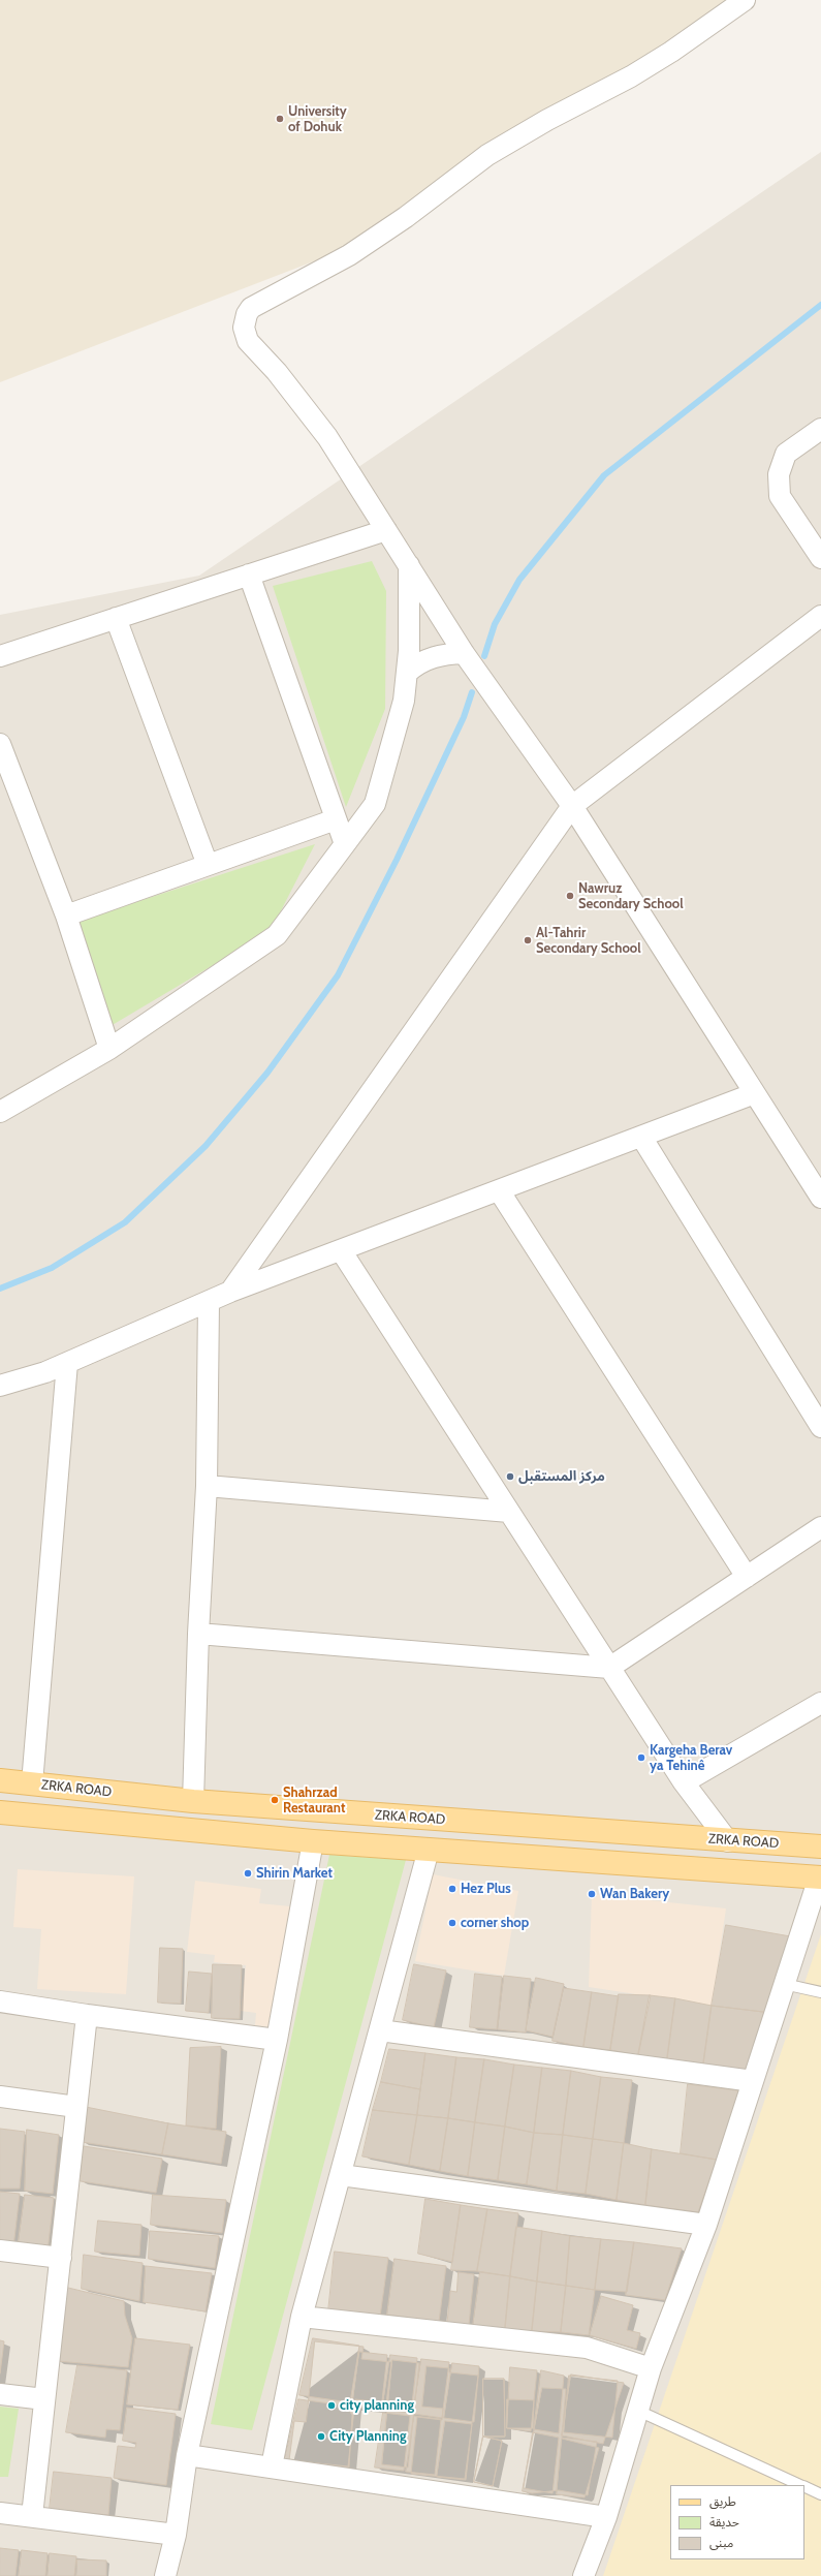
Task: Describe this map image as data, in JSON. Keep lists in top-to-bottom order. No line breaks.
{"streets":{"main road":["ZRKA ROAD"]},"places":["University of Dohuk","Nawruz Secondary School","Al-Tahrir Secondary School","مركز المستقبل","Kargeha Berav ya Tehinê","Shahrzad Restaurant","Shirin Market","Hez Plus","Wan Bakery","corner shop","city planning","City Planning"],"legend":["طريق","حديقة","مبنى"]}
